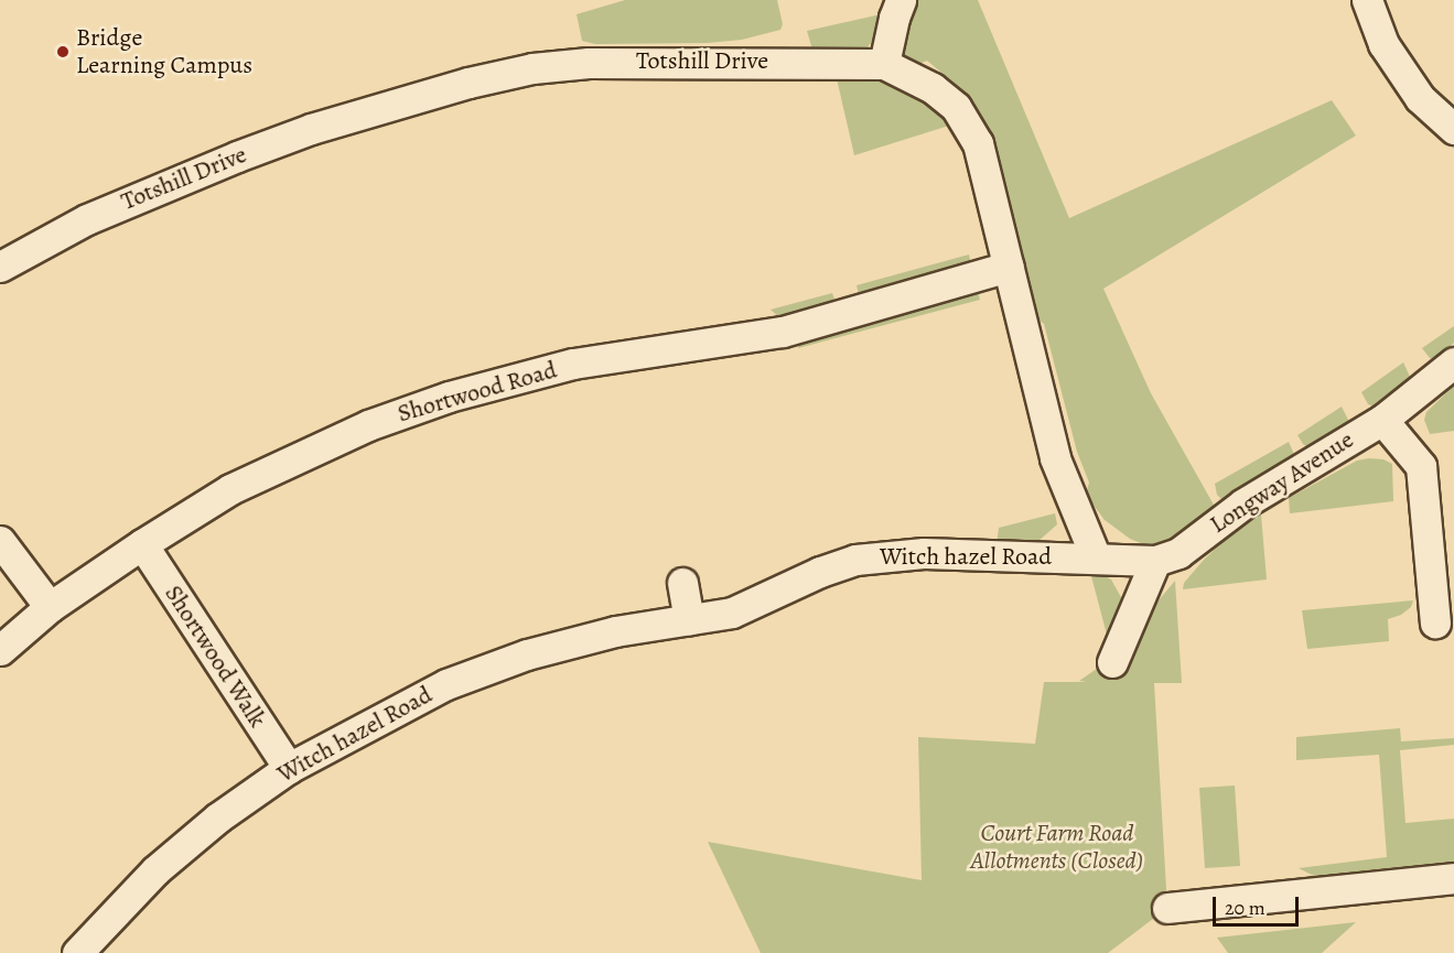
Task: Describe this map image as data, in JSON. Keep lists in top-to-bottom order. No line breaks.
{"streets":{"street":["Totshill Drive","Shortwood Road","Longway Avenue","Witch hazel Road","Shortwood Walk"]},"crossings":[["Totshill Drive","Shortwood Road"],["Totshill Drive","Longway Avenue"],["Totshill Drive","Witch hazel Road"],["Shortwood Road","Shortwood Walk"],["Longway Avenue","Witch hazel Road"],["Witch hazel Road","Shortwood Walk"]],"parks":["Court Farm Road Allotments (Closed)"],"places":["Bridge Learning Campus"],"scale_bar":"20 m"}
